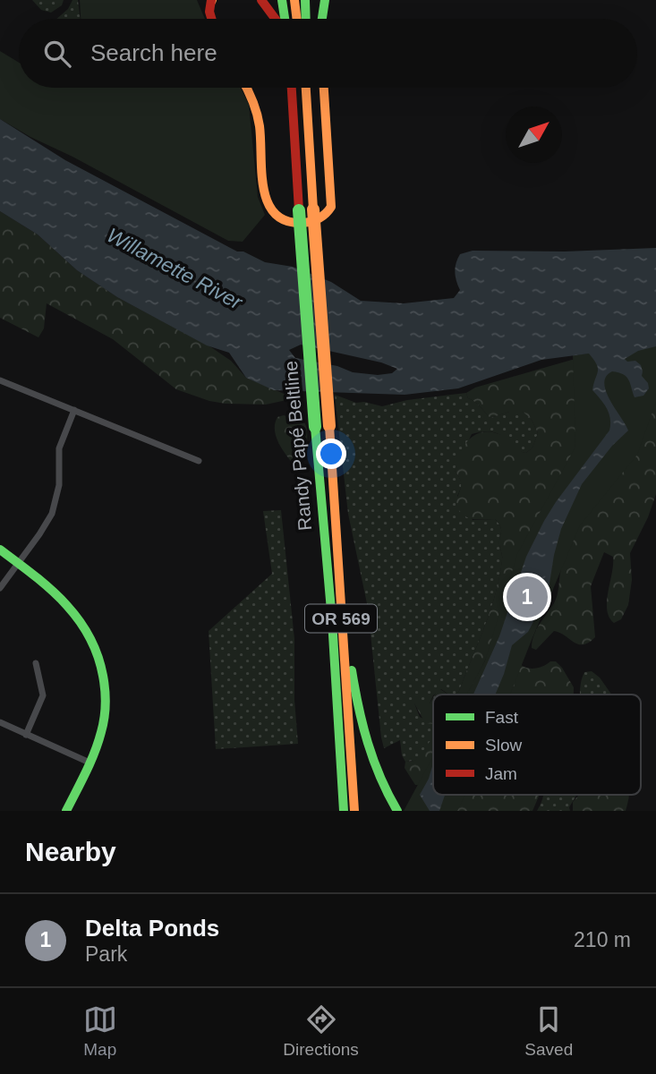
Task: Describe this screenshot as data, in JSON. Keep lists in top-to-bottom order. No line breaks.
{"streets":{"main road":["Randy Papé Beltline","OR 569"]},"water":["Willamette River"],"legend":["Fast","Slow","Jam"],"north":"top right","page":{"search":"Search here","pins":"1","heading":"Nearby","list":[{"mark":"1","name":"Delta Ponds","note":"Park","value":"210 m"}],"nav":["Map","Directions","Saved"]}}
